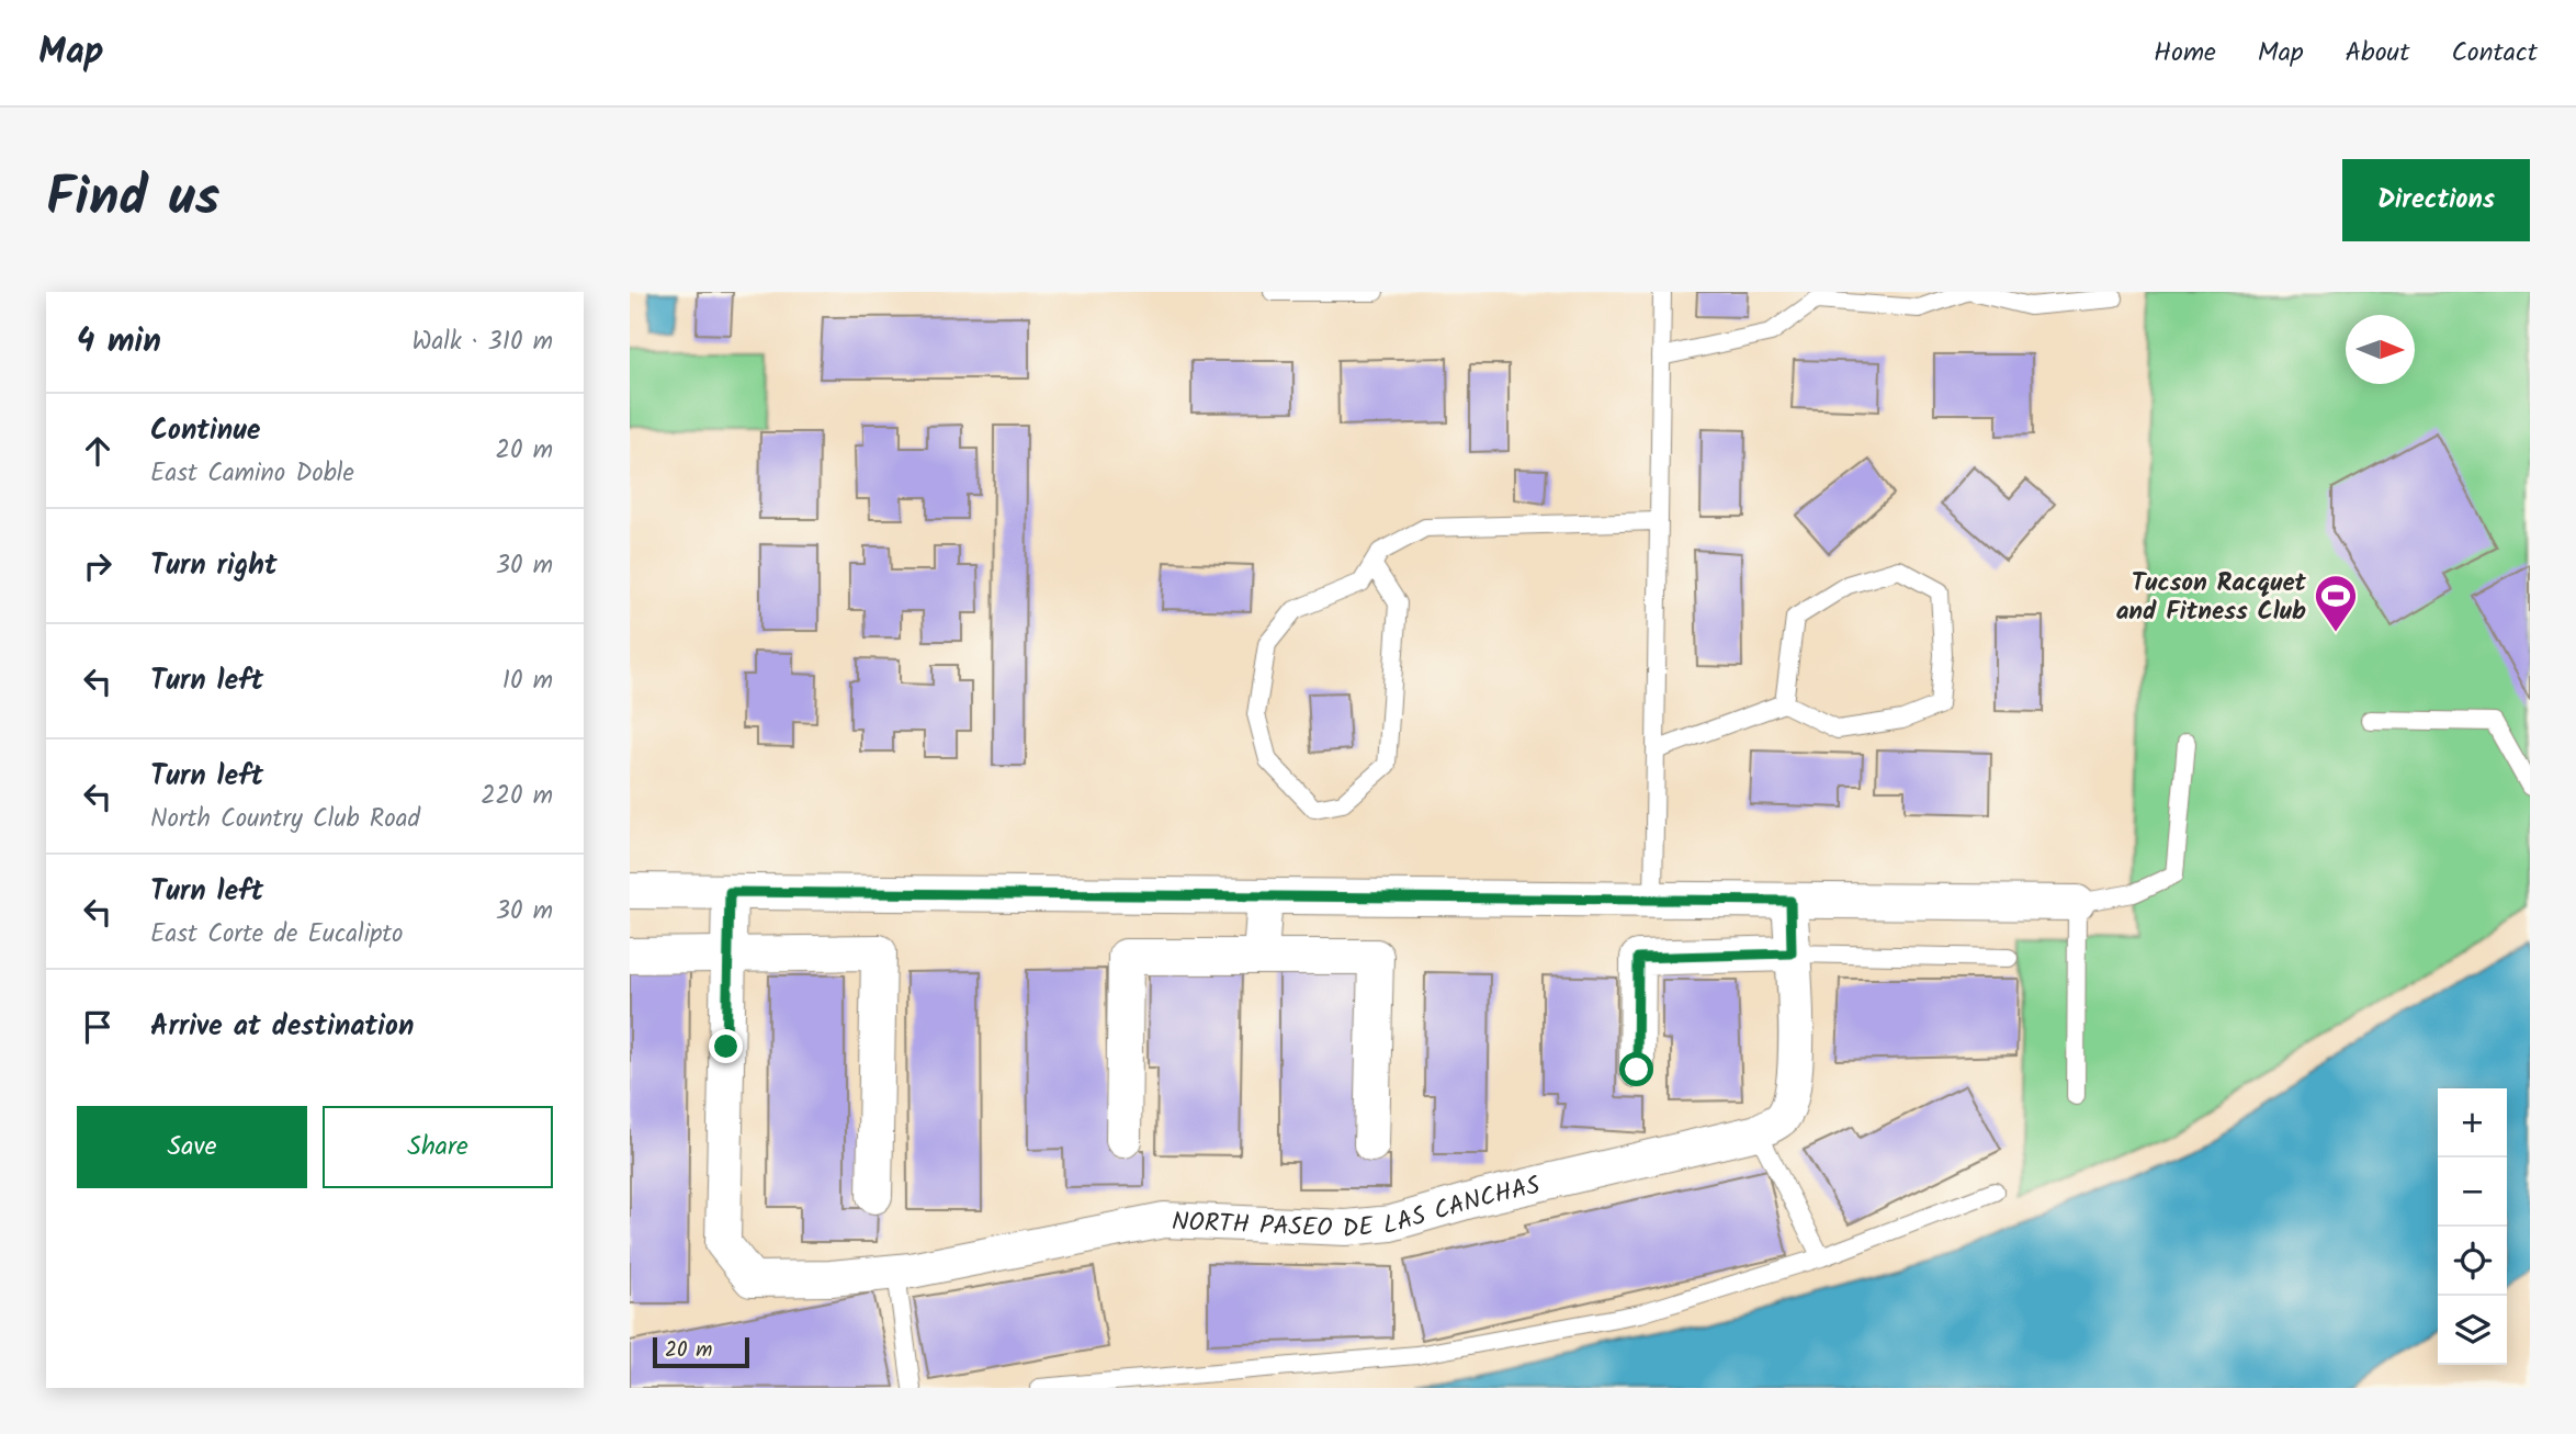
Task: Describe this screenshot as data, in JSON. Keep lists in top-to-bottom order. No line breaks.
{"streets":{"street":["NORTH PASEO DE LAS CANCHAS"]},"places":{"sports":["Tucson Racquet and Fitness Club"]},"scale_bar":"20 m","north":"right","page":{"header":"Map","nav":["Home","Map","About","Contact"],"title":"Find us","buttons":["Directions",["Save","Share"]],"heading":["4 min","Walk · 310 m"],"list":[["Continue","East Camino Doble","20 m"],["Turn right","30 m"],["Turn left","10 m"],["Turn left","North Country Club Road","220 m"],["Turn left","East Corte de Eucalipto","30 m"],"Arrive at destination"],"map_buttons":["+","−"],"scale":"20 m"}}
